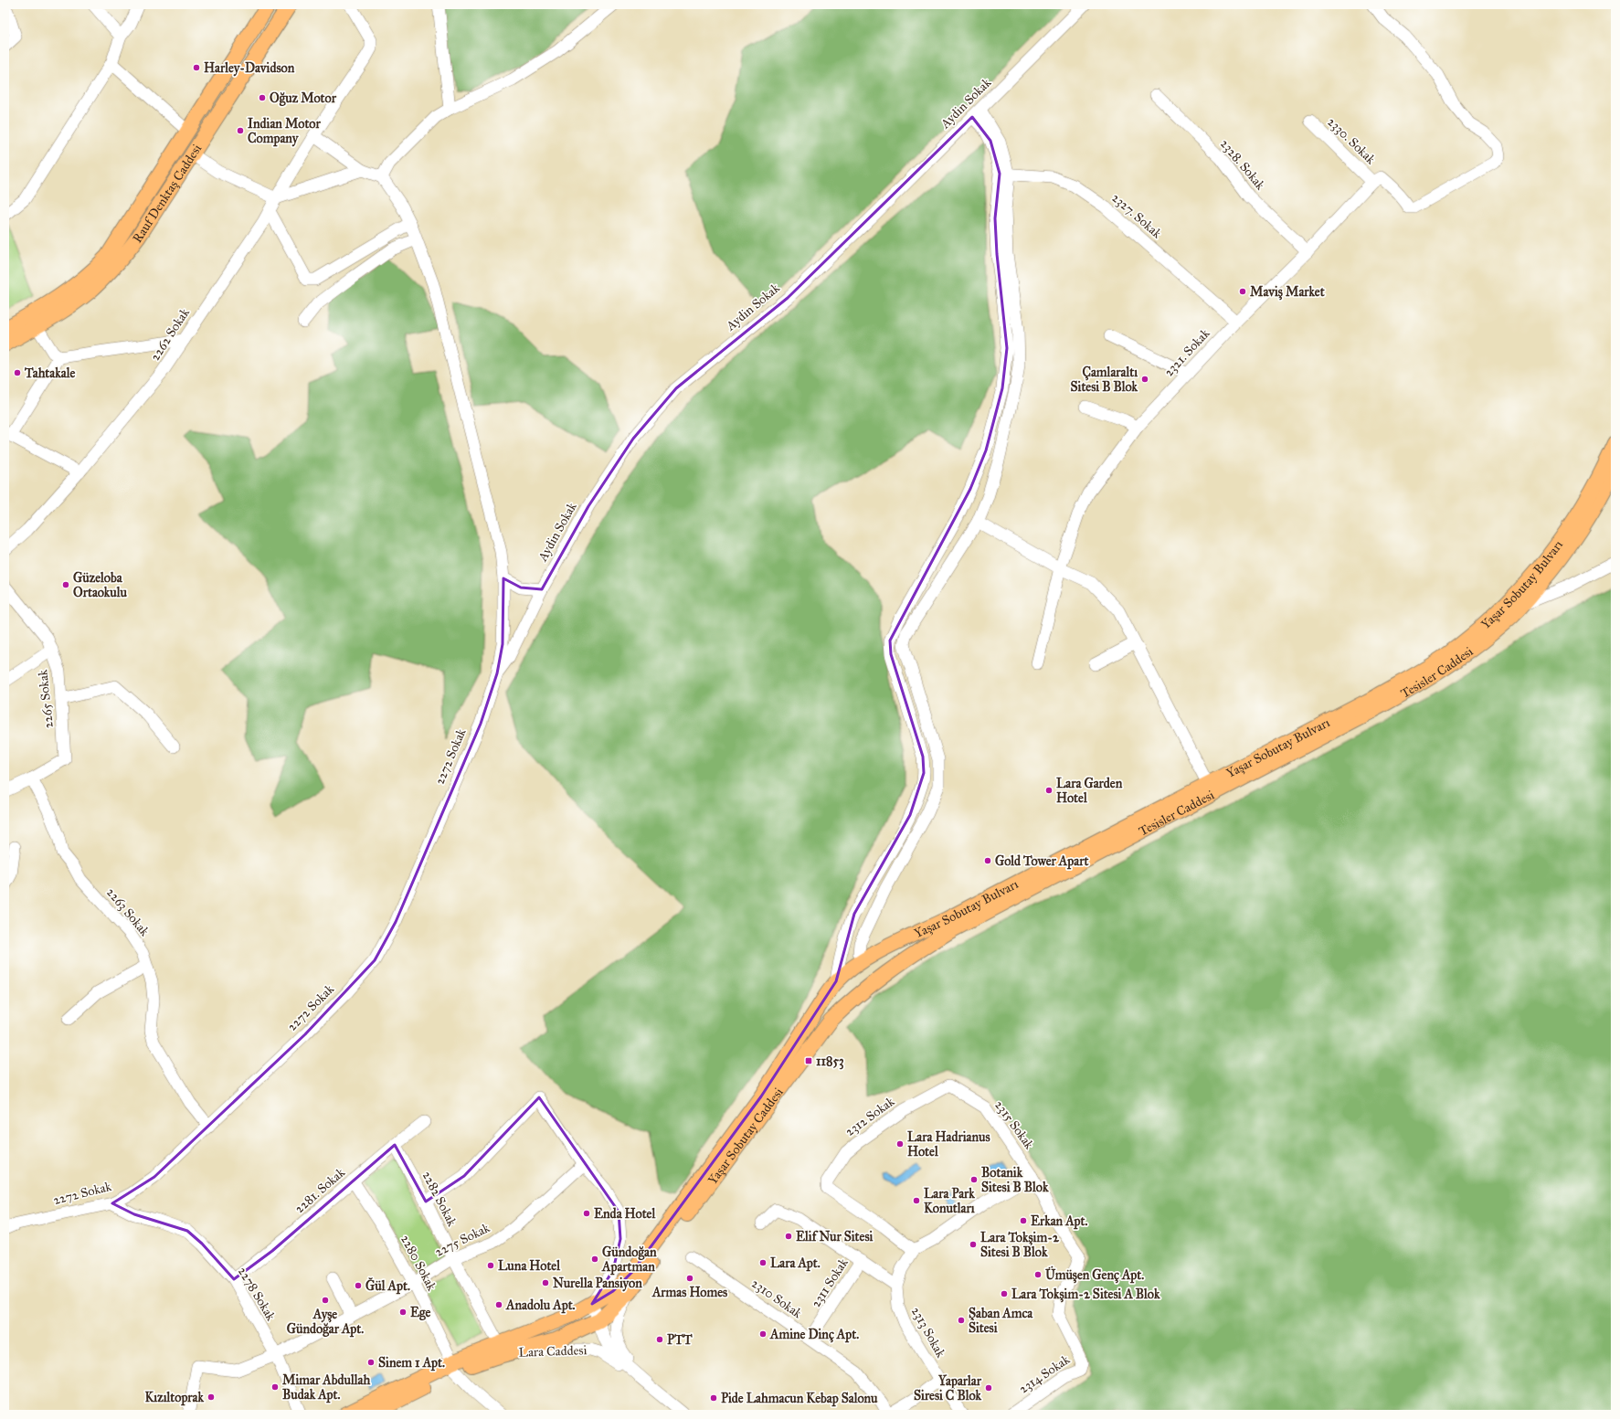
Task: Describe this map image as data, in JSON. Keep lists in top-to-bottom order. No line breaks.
{"streets":{"main road":["Rauf Denktaş Caddesi","Yaşar Sobutay Bulvarı","Tesisler Caddesi","Yaşar Sobutay Caddesi","Lara Caddesi"],"street":["Aydin Sokak","2330. Sokak","2328. Sokak","2327. Sokak","2262 Sokak","2321. Sokak","2265 Sokak","2272 Sokak","2263 Sokak","2312 Sokak","2315 Sokak","2281. Sokak","2282 Sokak","2275 Sokak","2280 Sokak","2311 Sokak","2278 Sokak","2310 Sokak","2313 Sokak","2314 Sokak"]},"crossings":[["Aydin Sokak","2272 Sokak"],["2330. Sokak","2321. Sokak"],["2328. Sokak","2321. Sokak"],["2327. Sokak","2321. Sokak"],["Yaşar Sobutay Bulvarı","2282 Sokak"],["Yaşar Sobutay Bulvarı","2280 Sokak"],["Yaşar Sobutay Bulvarı","Lara Caddesi"],["Tesisler Caddesi","Yaşar Sobutay Caddesi"],["2265 Sokak","2263 Sokak"],["2272 Sokak","2263 Sokak"],["2272 Sokak","2278 Sokak"],["2312 Sokak","2315 Sokak"],["2315 Sokak","2314 Sokak"],["Yaşar Sobutay Caddesi","Lara Caddesi"],["2281. Sokak","2282 Sokak"],["2281. Sokak","2280 Sokak"],["2281. Sokak","2278 Sokak"],["2282 Sokak","2275 Sokak"],["2275 Sokak","2280 Sokak"],["2275 Sokak","2278 Sokak"],["2280 Sokak","Lara Caddesi"],["2311 Sokak","2310 Sokak"],["2310 Sokak","2313 Sokak"]],"places":{"other":["Harley-Davidson","Oğuz Motor","Indian Motor Company","Maviş Market","Tahtakale","Çamlaraltı Sitesi B Blok","Güzeloba Ortaokulu","Lara Garden Hotel","Gold Tower Apart","Lara Hadrianus Hotel","Botanik Sitesi B Blok","Lara Park Konutları","Enda Hotel","Erkan Apt.","Elif Nur Sitesi","Lara Tokşim-2 Sitesi B Blok","Gündoğan Apartman","Lara Apt.","Luna Hotel","Ümüşen Genç Apt.","Armas Homes","Nurella Pansiyon","Ğül Apt.","Lara Tokşim-2 Sitesi A Blok","Ayşe Gündoğar Apt.","Anadolu Apt.","Ege","Şaban Amca Sitesi","Amine Dinç Apt.","PTT","Sinem 1 Apt.","Mimar Abdullah Budak Apt.","Yaparlar Siresi C Blok","Kızıltoprak","Pide Lahmacun Kebap Salonu"],"transit":["11853"]}}
